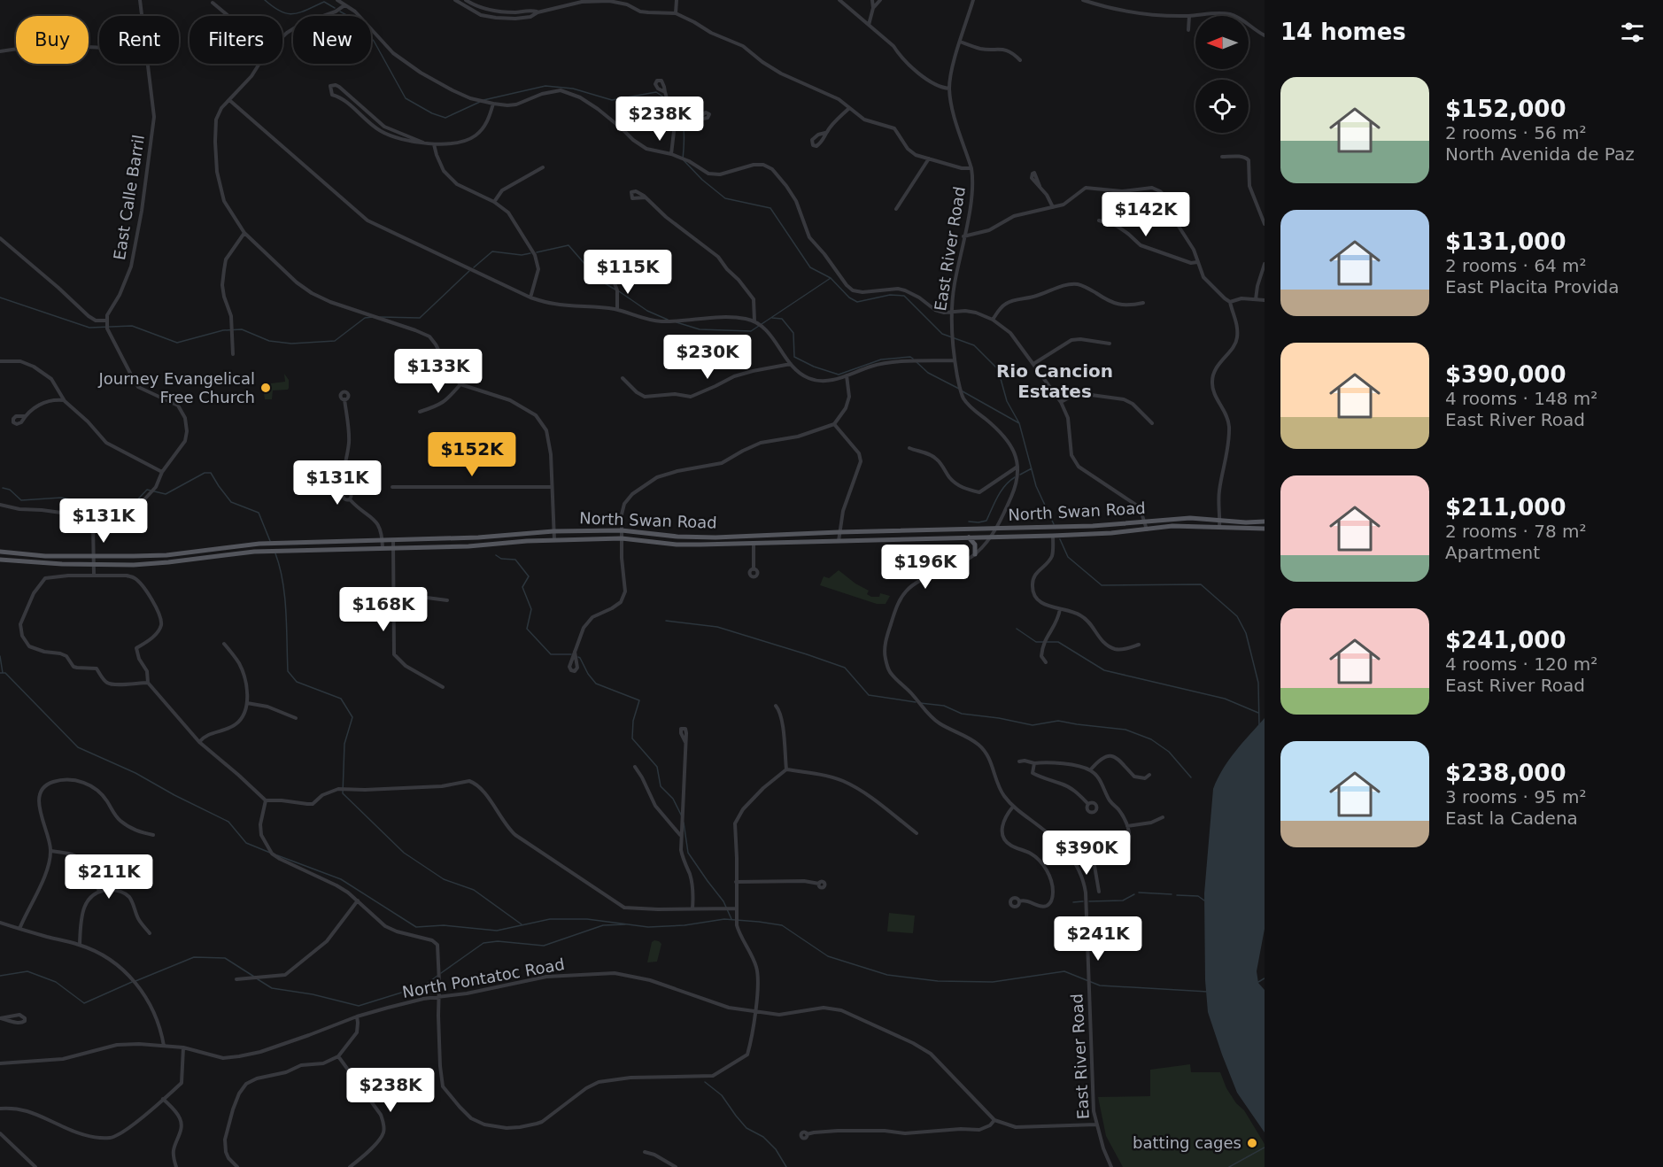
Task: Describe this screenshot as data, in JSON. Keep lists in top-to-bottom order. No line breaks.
{"streets":{"main road":["North Swan Road"],"street":["East Calle Barril","East River Road","North Pontatoc Road"]},"crossings":[["East River Road","North Swan Road"]],"districts":["Rio Cancion Estates"],"places":["Journey Evangelical Free Church","batting cages"],"north":"left","page":{"heading":"14 homes","chip":["Buy","Rent","Filters","New"],"list":[{"name":"$152,000","note":"2 rooms · 56 m² · North Avenida de Paz"},{"name":"$131,000","note":"2 rooms · 64 m² · East Placita Provida"},{"name":"$390,000","note":"4 rooms · 148 m² · East River Road"},{"name":"$211,000","note":"2 rooms · 78 m² · Apartment"},{"name":"$241,000","note":"4 rooms · 120 m² · East River Road"},{"name":"$238,000","note":"3 rooms · 95 m² · East la Cadena"}],"price":["$238K","$142K","$115K","$230K","$133K","$152K","$131K","$131K","$196K","$168K","$390K","$211K","$241K","$238K"]}}
